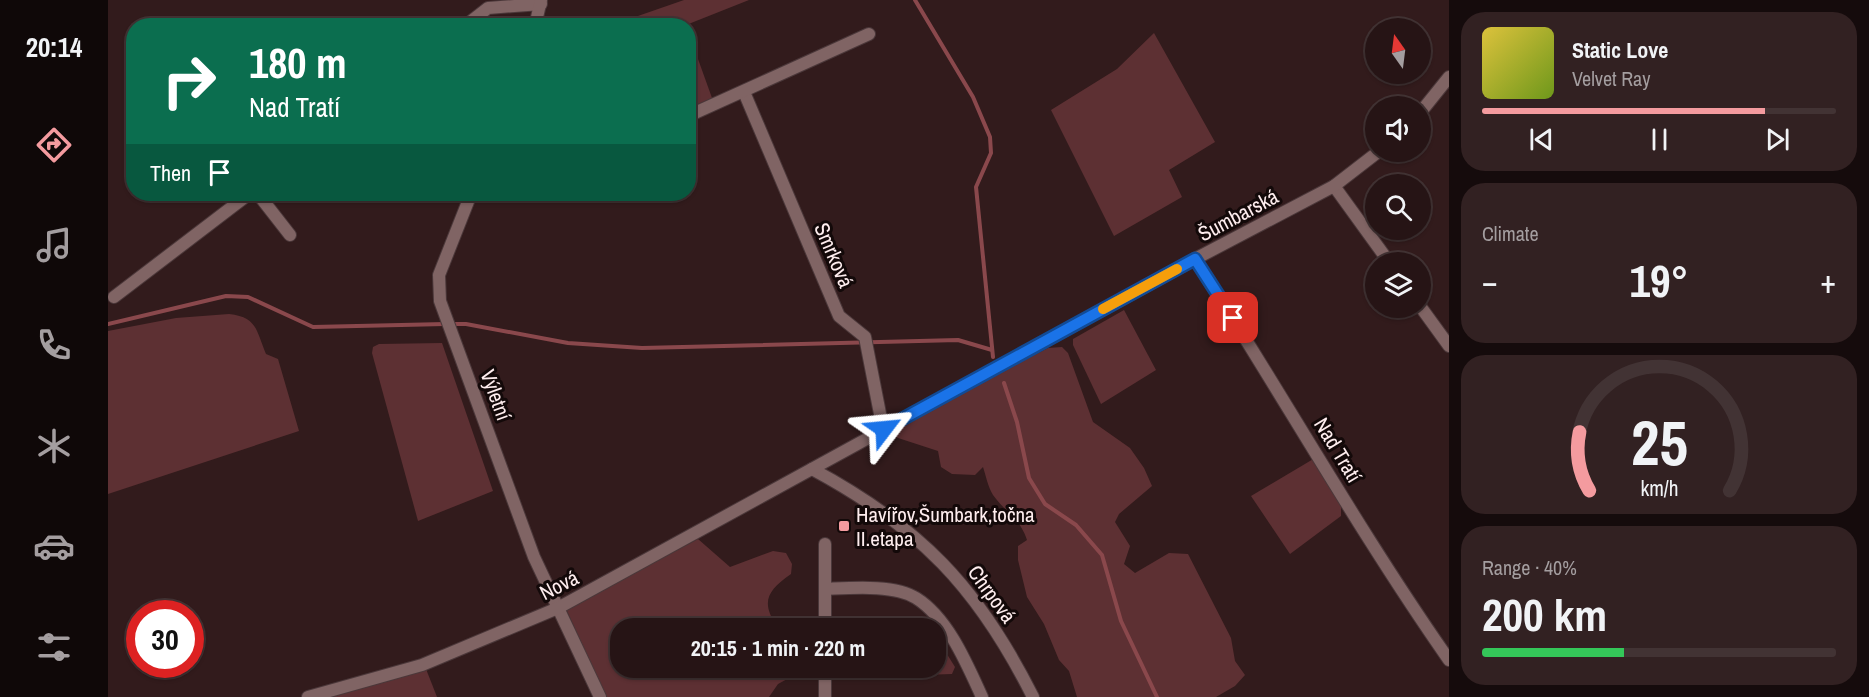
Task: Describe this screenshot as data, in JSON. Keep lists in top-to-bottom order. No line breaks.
{"streets":{"street":["Šumbarská","Smrková","Výletní","Nad Tratí","Nová","Chrpová"]},"crossings":[["Šumbarská","Smrková"],["Šumbarská","Nad Tratí"],["Šumbarská","Nová"],["Šumbarská","Chrpová"],["Výletní","Nová"],["Nová","Chrpová"]],"places":{"transit":["Havířov,Šumbark,točna II.etapa"]},"north":"top","page":{"tabs":"20:14","turn":["180 m","Nad Tratí"],"song":["Static Love","Velvet Ray"],"then":"Then","tile":["Climate",["Range · 40%","200 km"]],"heat":["−","19°","+"],"limit":"30","trip":"20:15 · 1 min · 220 m","gauge":["25","km/h"]}}
